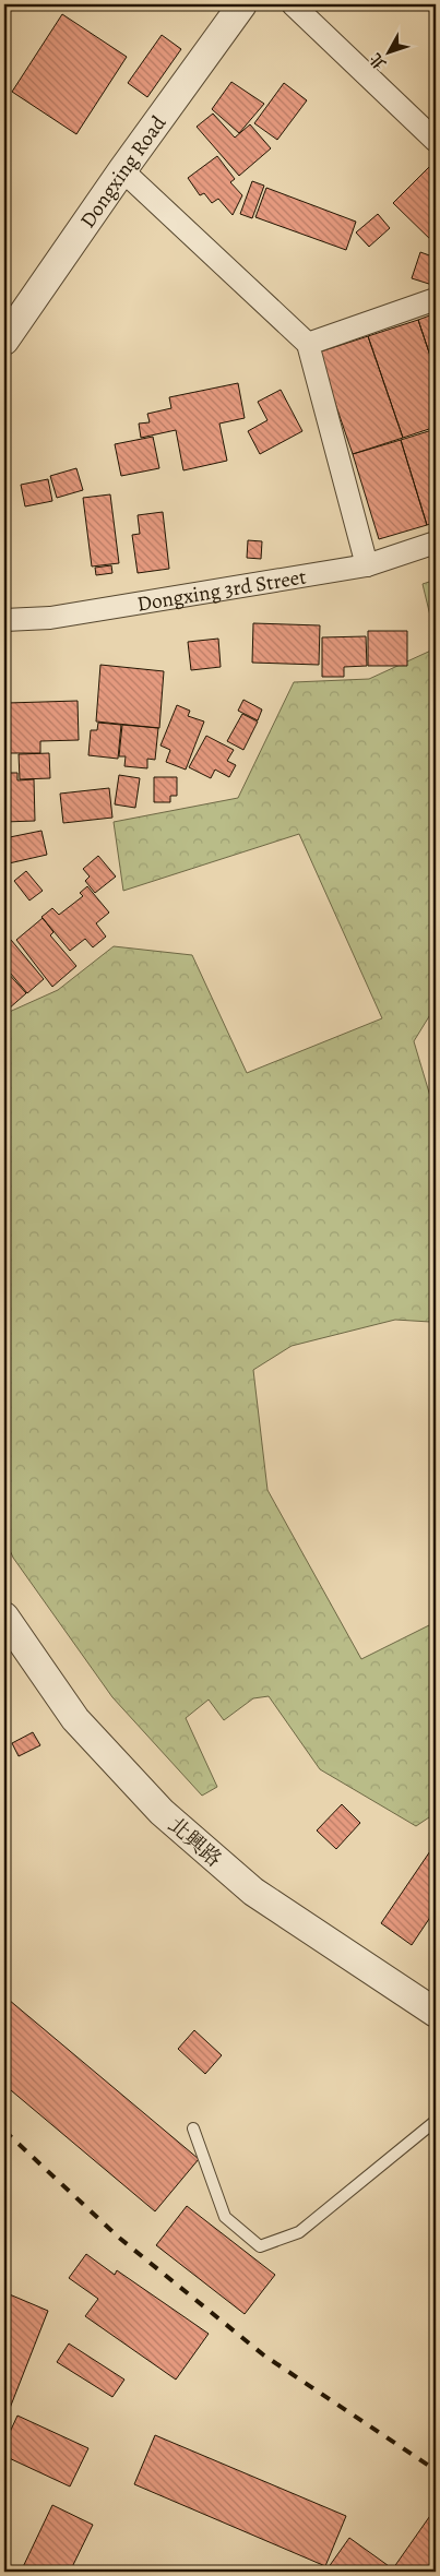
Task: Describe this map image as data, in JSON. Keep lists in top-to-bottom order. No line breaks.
{"streets":{"street":["Dongxing Road","Dongxing 3rd Street","北興路"]},"north":"bottom left"}
